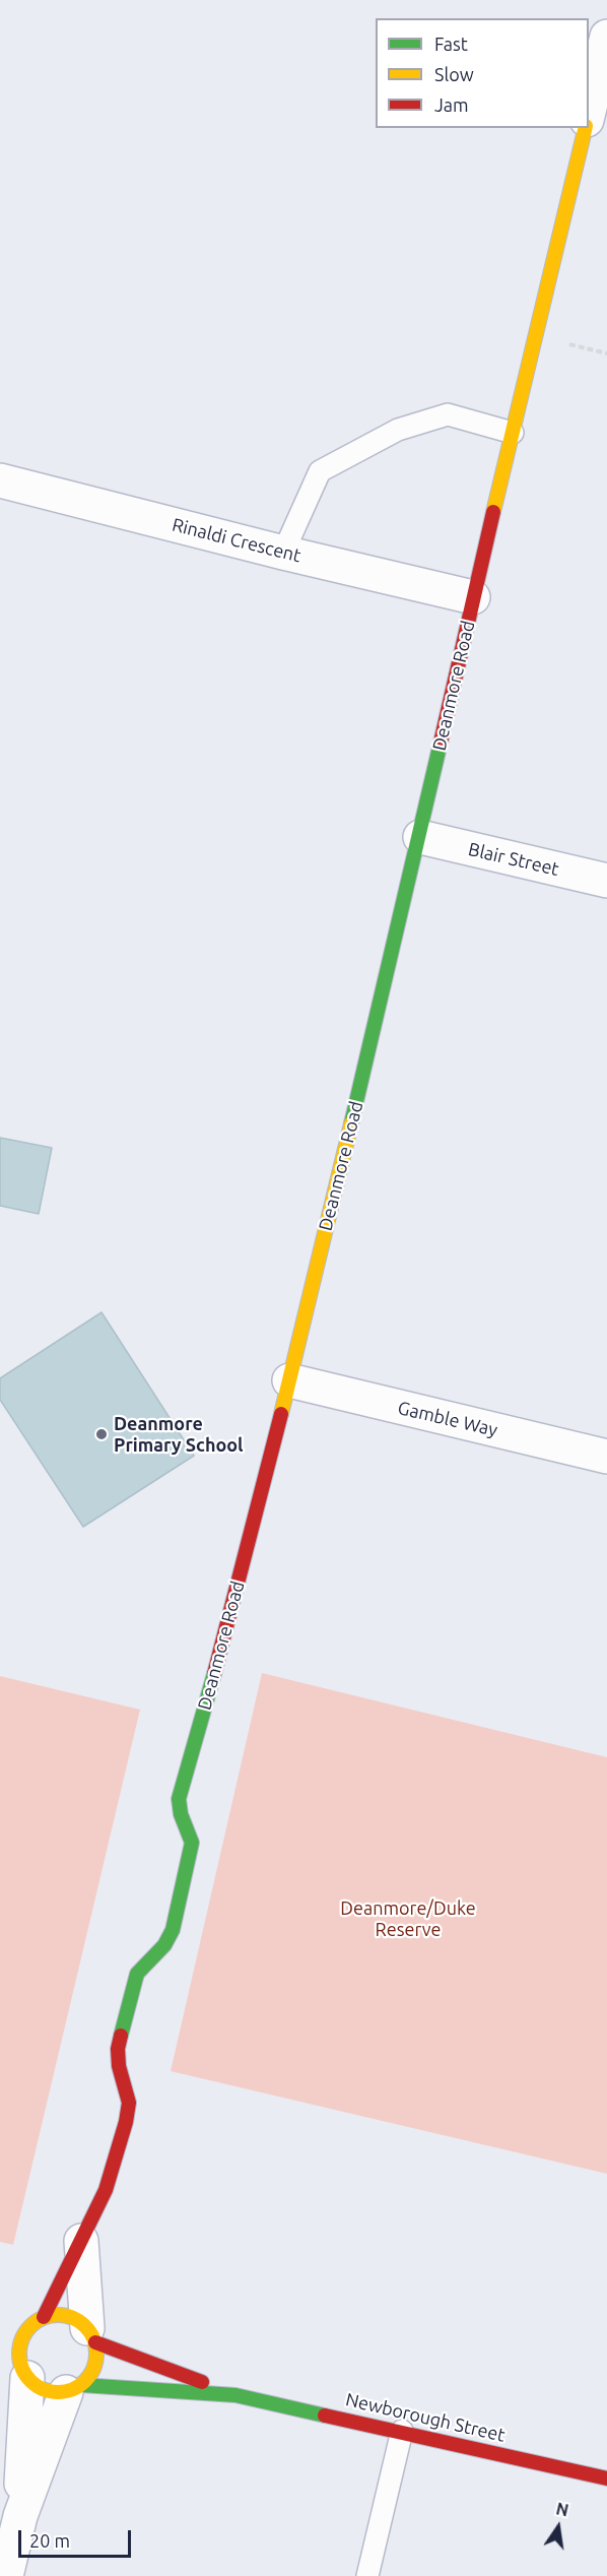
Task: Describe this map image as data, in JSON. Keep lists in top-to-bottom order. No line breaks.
{"streets":{"street":["Rinaldi Crescent","Deanmore Road","Blair Street","Gamble Way","Newborough Street"]},"crossings":[["Rinaldi Crescent","Deanmore Road"],["Deanmore Road","Blair Street"],["Deanmore Road","Gamble Way"],["Deanmore Road","Newborough Street"]],"parks":["Deanmore/Duke Reserve"],"places":["Deanmore Primary School"],"legend":["Fast","Slow","Jam"],"scale_bar":"20 m","north":"top"}
